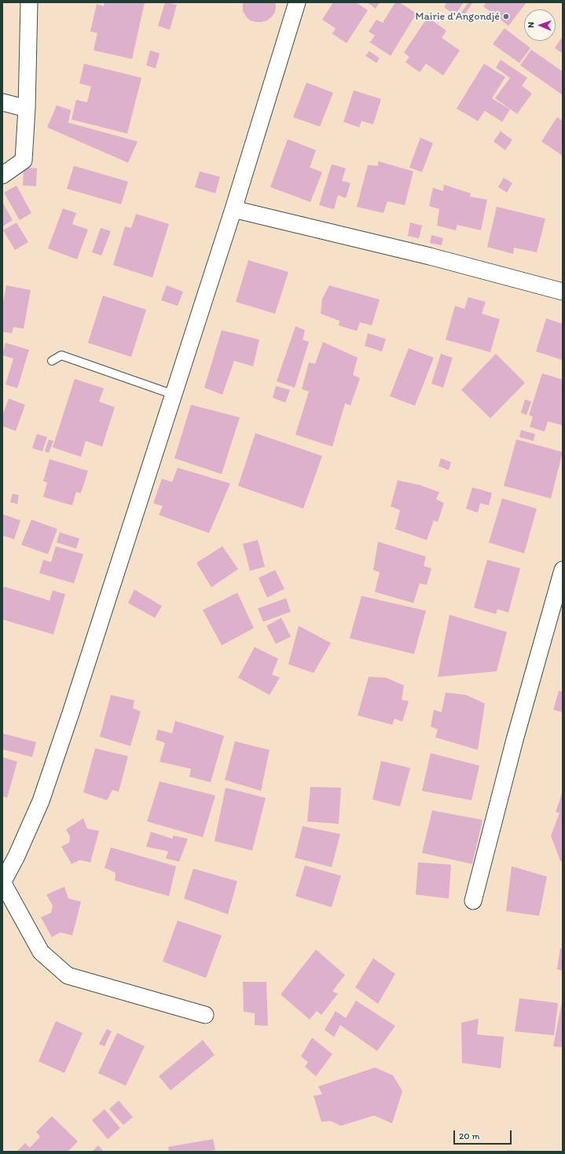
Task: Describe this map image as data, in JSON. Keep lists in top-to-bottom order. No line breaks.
{"places":["Mairie d'Angondjé"],"scale_bar":"20 m","north":"left"}
